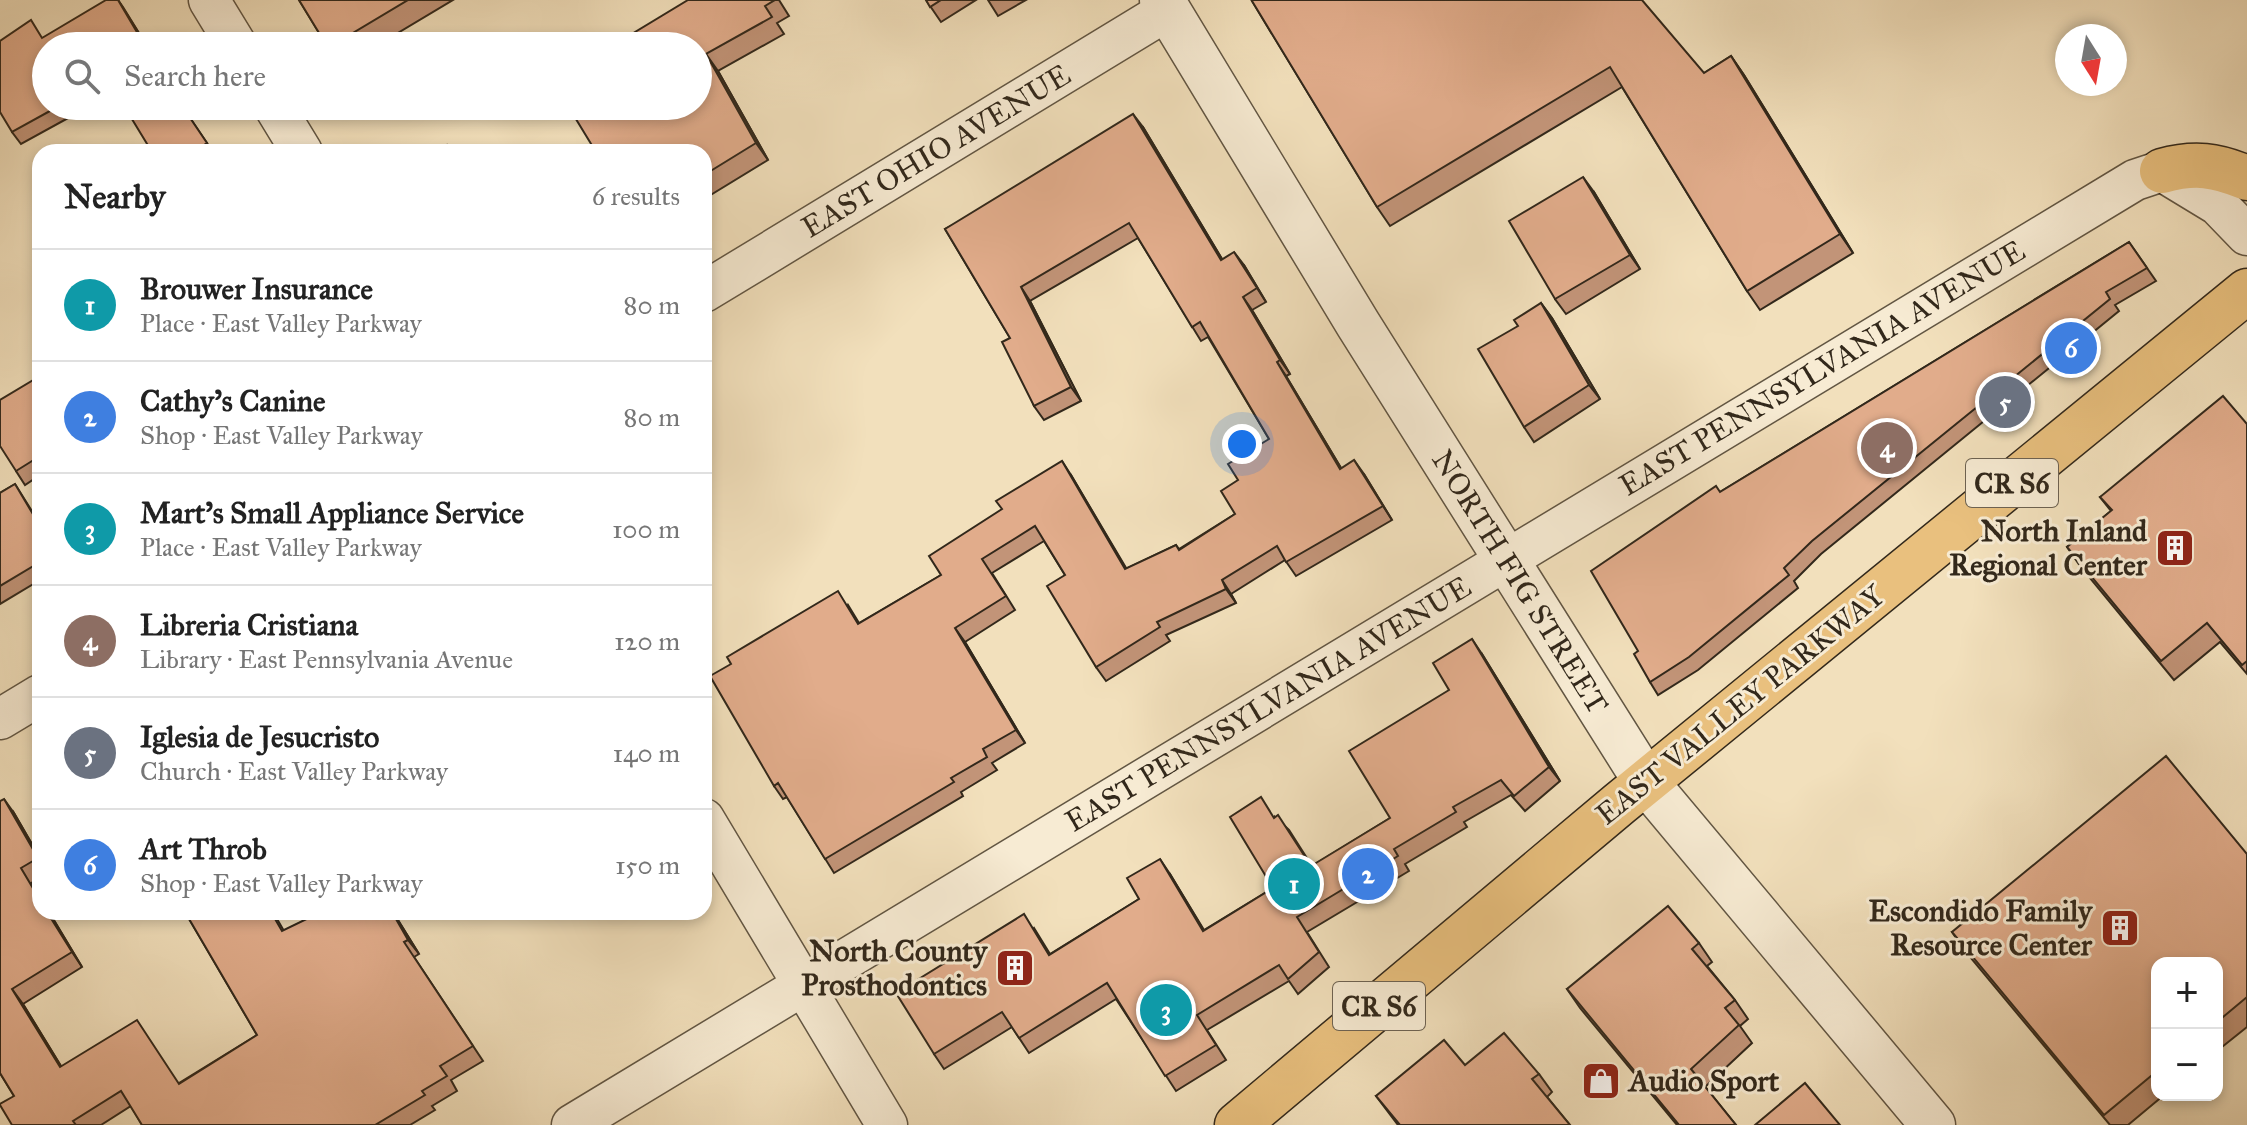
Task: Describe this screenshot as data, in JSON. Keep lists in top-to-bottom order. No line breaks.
{"streets":{"main road":["CR S6","EAST VALLEY PARKWAY"],"street":["EAST OHIO AVENUE","EAST PENNSYLVANIA AVENUE","NORTH FIG STREET"]},"crossings":[["EAST OHIO AVENUE","NORTH FIG STREET"],["EAST PENNSYLVANIA AVENUE","NORTH FIG STREET"],["NORTH FIG STREET","EAST VALLEY PARKWAY"]],"places":{"building":["North Inland Regional Center","Escondido Family Resource Center","North County Prosthodontics"],"shop":["Audio Sport"]},"north":"bottom","page":{"search":"Search here","heading":["Nearby","6 results"],"list":[{"mark":"1","name":"Brouwer Insurance","note":"Place · East Valley Parkway","value":"80 m"},{"mark":"2","name":"Cathy's Canine","note":"Shop · East Valley Parkway","value":"80 m"},{"mark":"3","name":"Mart's Small Appliance Service","note":"Place · East Valley Parkway","value":"100 m"},{"mark":"4","name":"Libreria Cristiana","note":"Library · East Pennsylvania Avenue","value":"120 m"},{"mark":"5","name":"Iglesia de Jesucristo","note":"Church · East Valley Parkway","value":"140 m"},{"mark":"6","name":"Art Throb","note":"Shop · East Valley Parkway","value":"150 m"}],"pins":["6","5","4","2","1","3"],"map_buttons":["+","−"]}}
